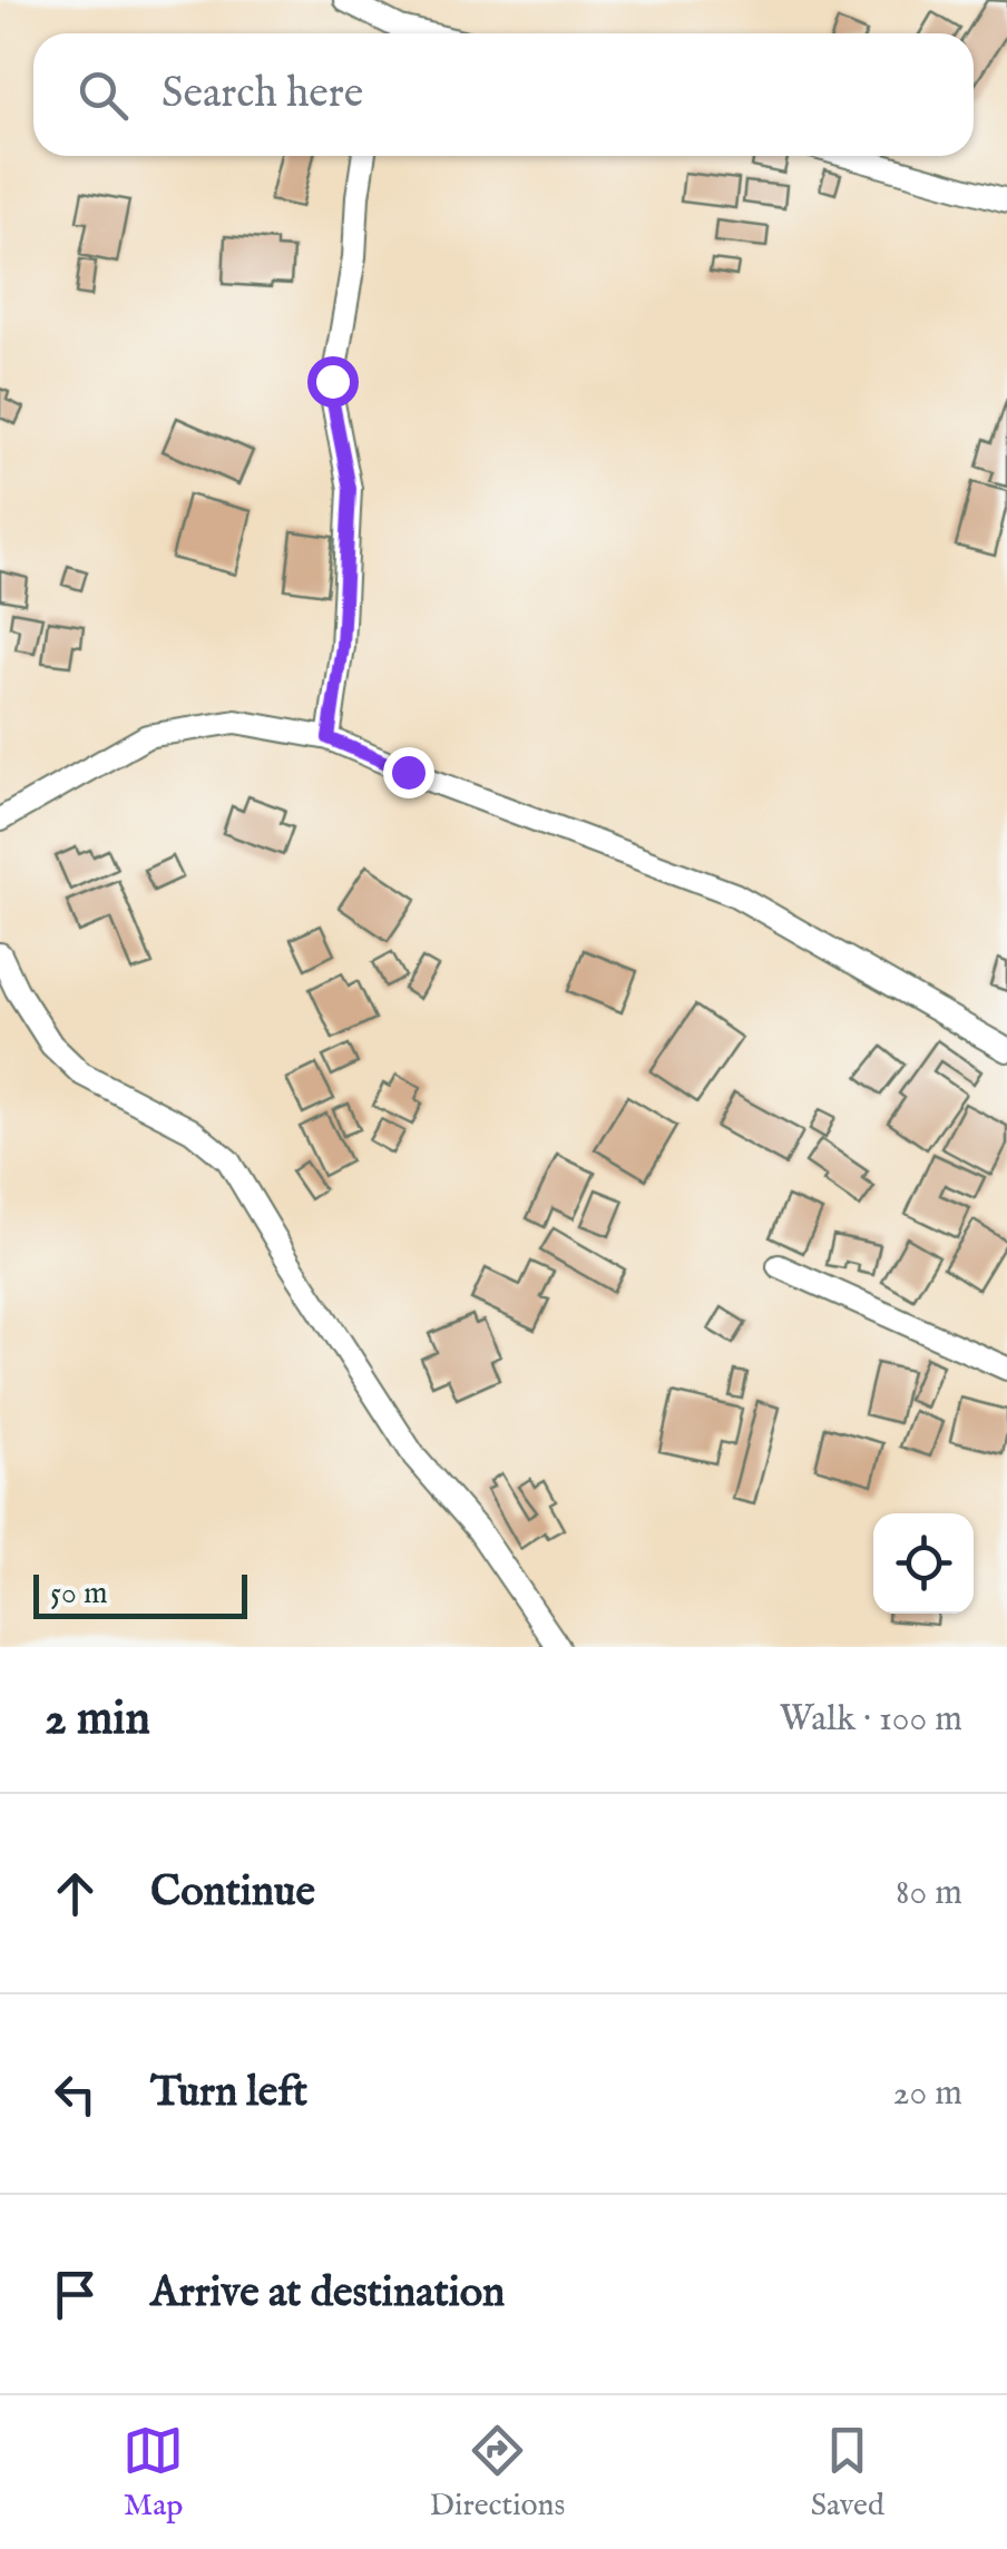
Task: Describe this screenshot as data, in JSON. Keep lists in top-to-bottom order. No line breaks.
{"scale_bar":"50 m","page":{"search":"Search here","scale":"50 m","heading":["2 min","Walk · 100 m"],"list":[["Continue","80 m"],["Turn left","20 m"],"Arrive at destination"],"nav":["Map","Directions","Saved"]}}
